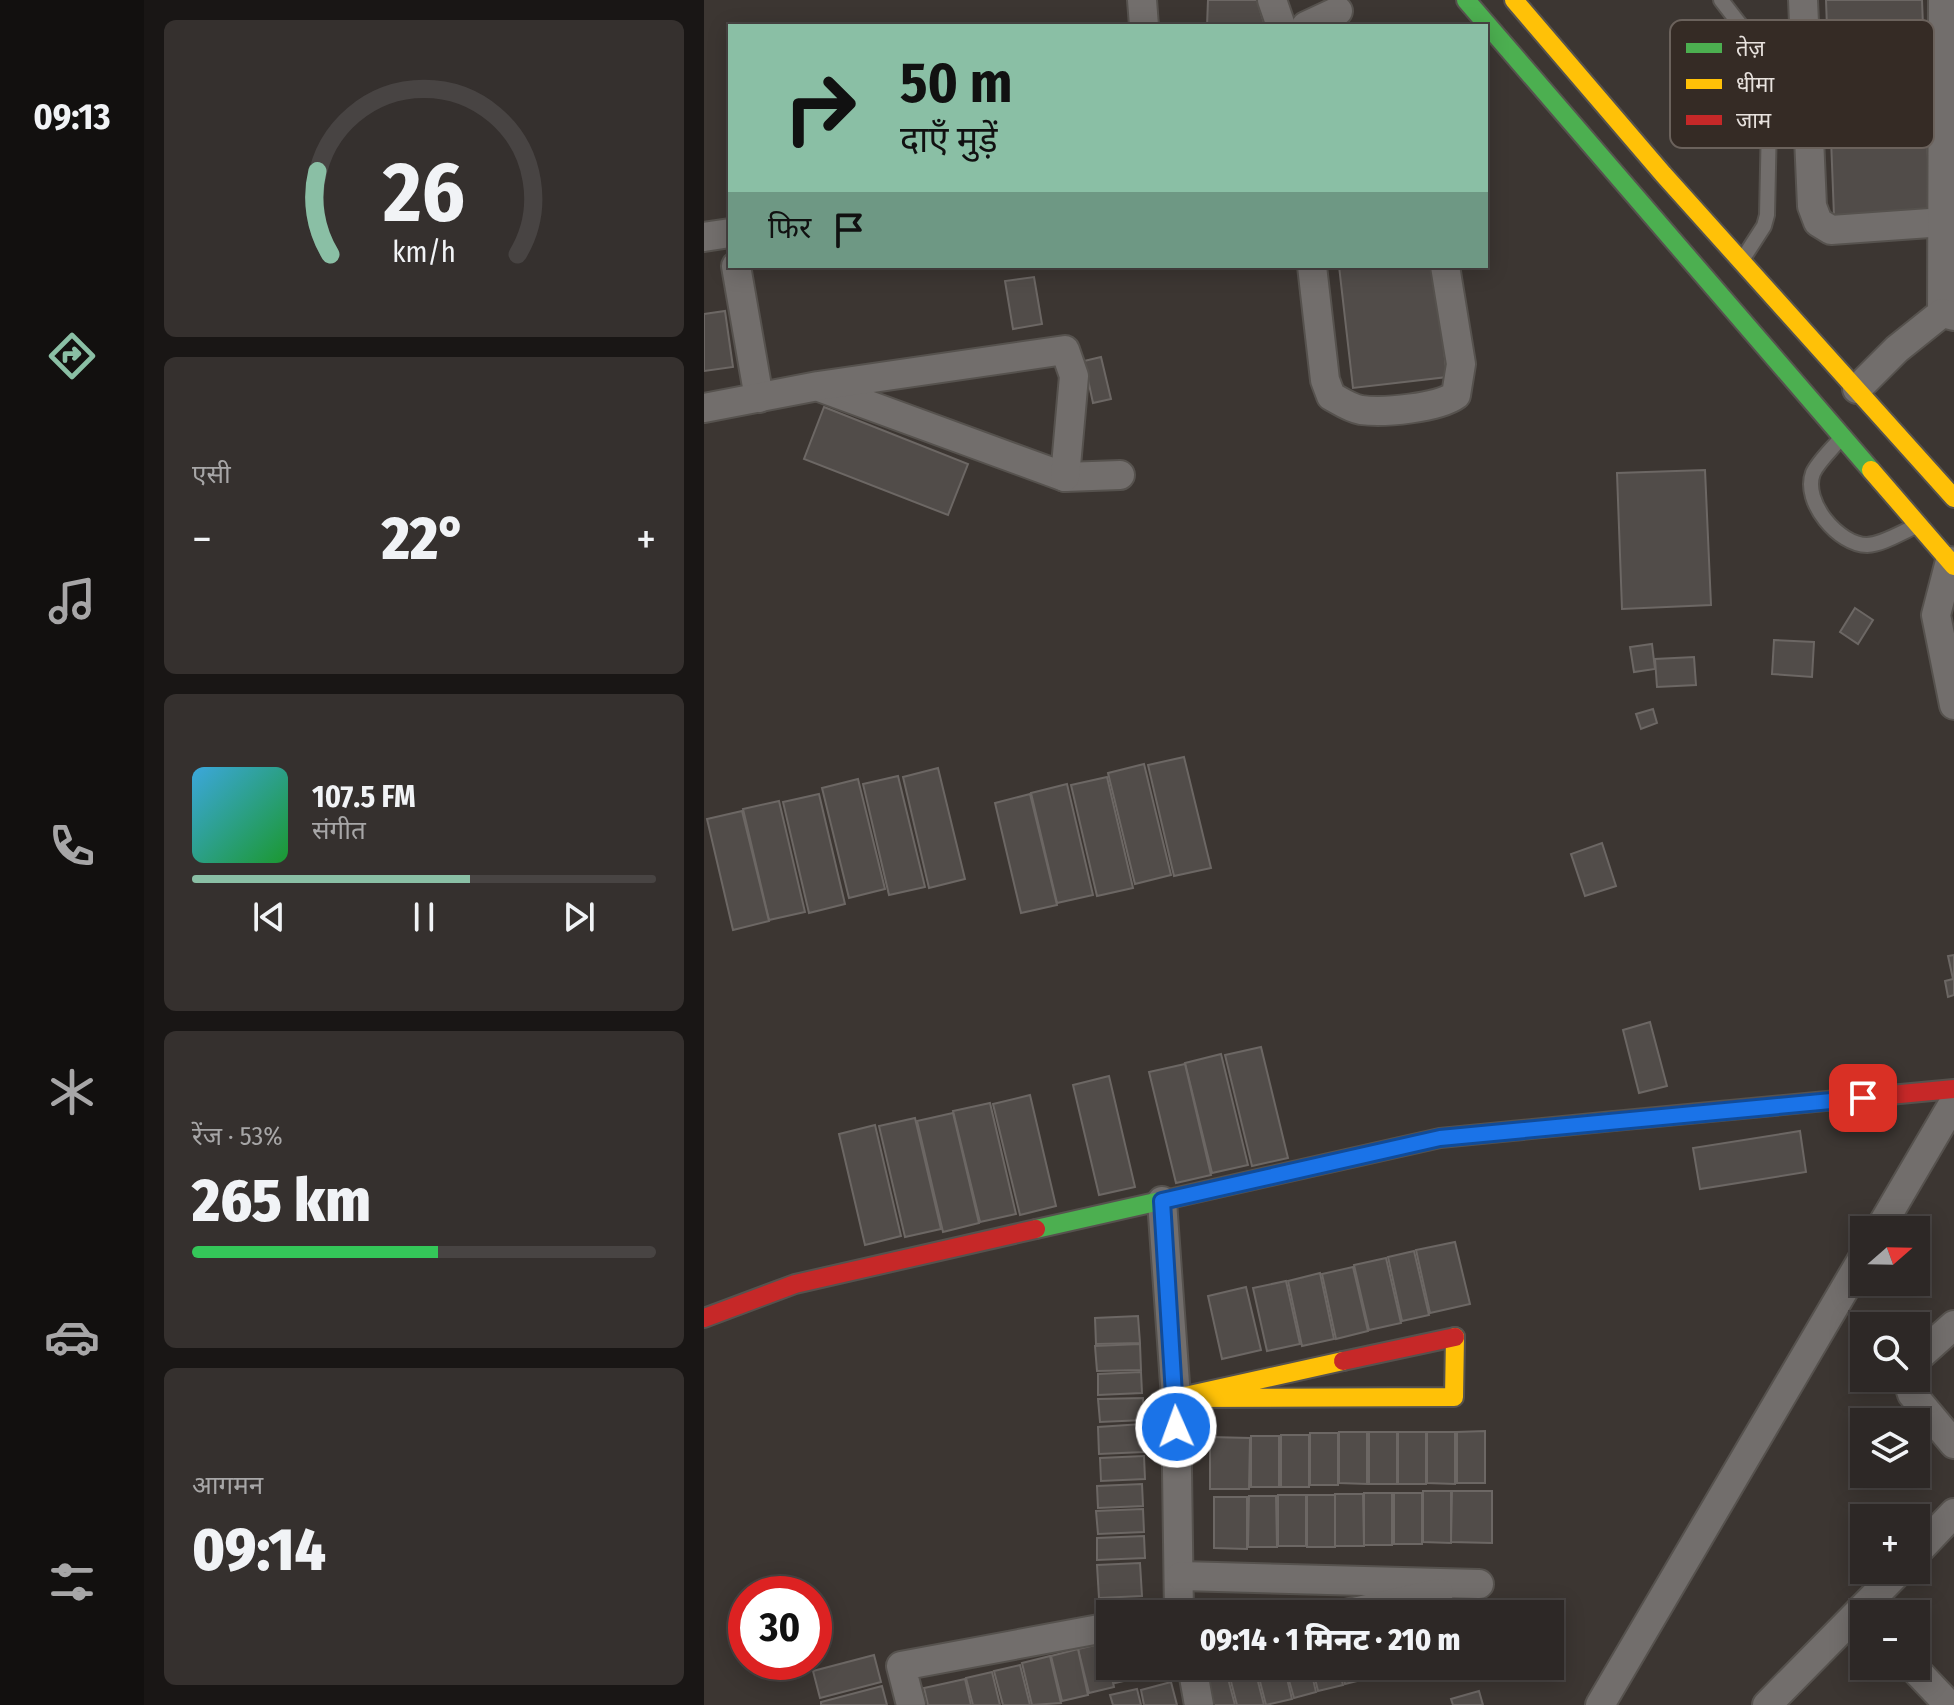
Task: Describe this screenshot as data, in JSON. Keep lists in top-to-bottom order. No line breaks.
{"legend":["तेज़","धीमा","जाम"],"north":"right","page":{"tabs":"09:13","turn":["50 m","दाएँ मुड़ें"],"then":"फिर","tile":["एसी",["रेंज · 53%","265 km"],["आगमन","09:14"]],"heat":["−","22°","+"],"song":["107.5 FM","संगीत"],"map_buttons":["+","−"],"limit":"30","trip":"09:14 · 1 मिनट · 210 m","gauge":["26","km/h"]}}
